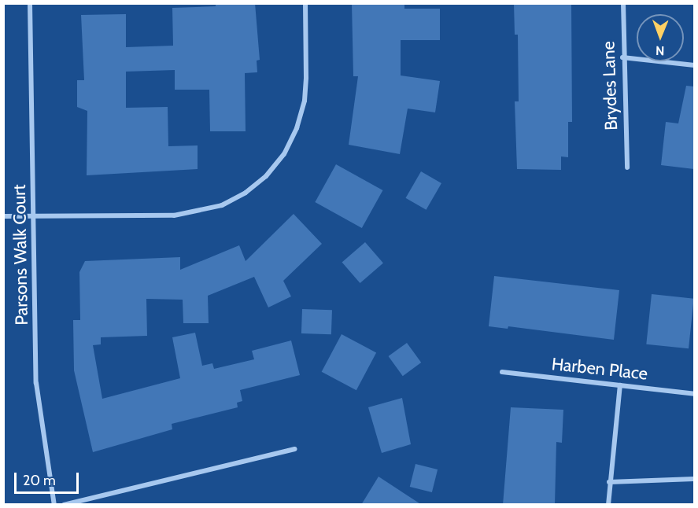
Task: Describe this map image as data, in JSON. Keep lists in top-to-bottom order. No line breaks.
{"streets":{"street":["Brydes Lane","Parsons Walk Court","Harben Place"]},"scale_bar":"20 m","north":"bottom"}
